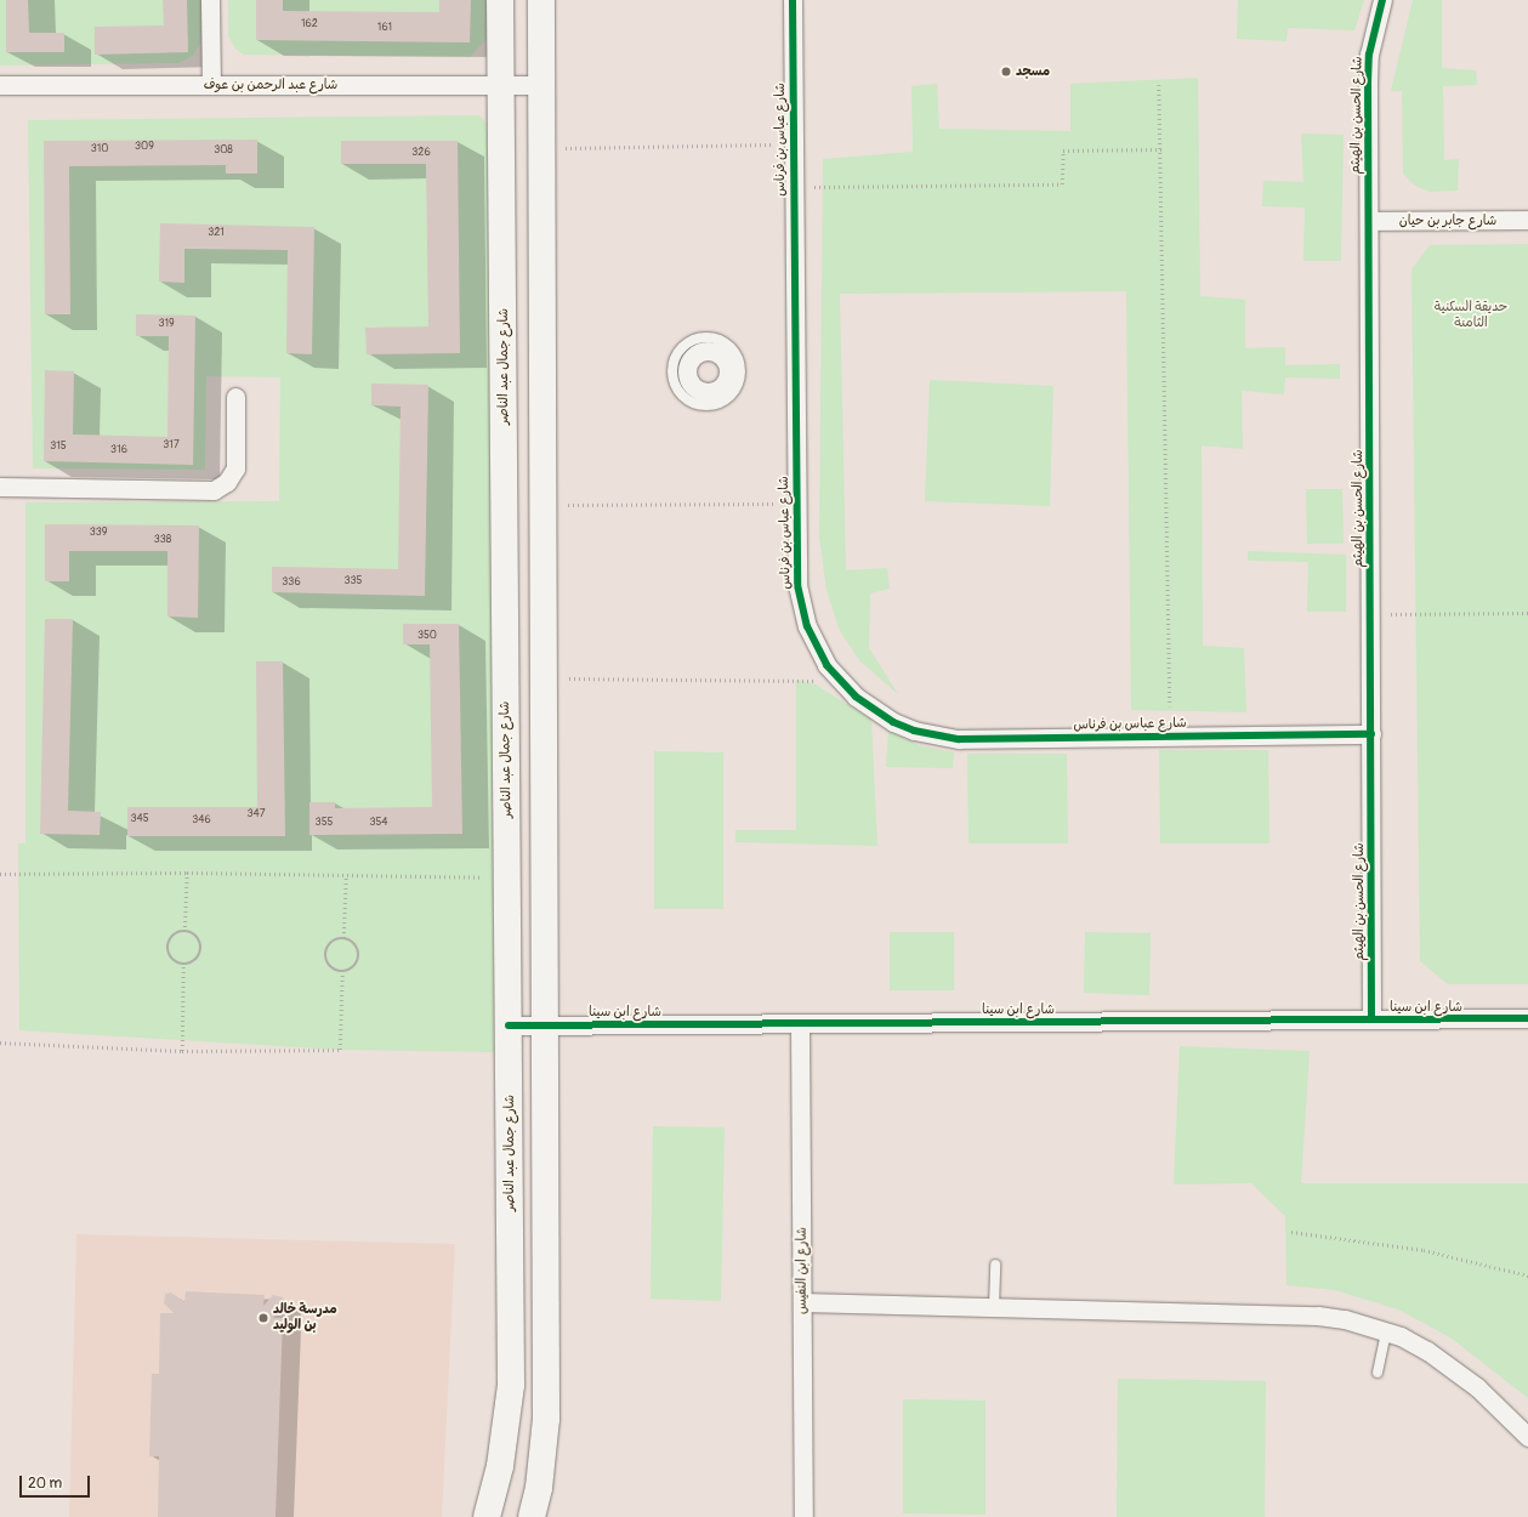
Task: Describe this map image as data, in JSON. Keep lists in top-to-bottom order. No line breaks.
{"streets":{"main road":["شارع جمال عبد الناصر"],"street":["شارع عبد الرحمن بن عوف","شارع الحسن بن الهيثم","شارع عباس بن فرناس","شارع جابر بن حيان","شارع ابن سينا","شارع ابن النفيس"]},"crossings":[["شارع عبد الرحمن بن عوف","شارع جمال عبد الناصر"],["شارع الحسن بن الهيثم","شارع عباس بن فرناس"],["شارع الحسن بن الهيثم","شارع جابر بن حيان"],["شارع الحسن بن الهيثم","شارع ابن سينا"],["شارع جمال عبد الناصر","شارع ابن سينا"],["شارع ابن سينا","شارع ابن النفيس"]],"parks":["حديقة السكنية الثامنة"],"places":["مسجد","مدرسة خالد بن الوليد"],"house_numbers":["162","161","309","310","308","326","321","319","317","315","316","339","338","335","336","350","347","345","346","355","354"],"scale_bar":"20 m"}
